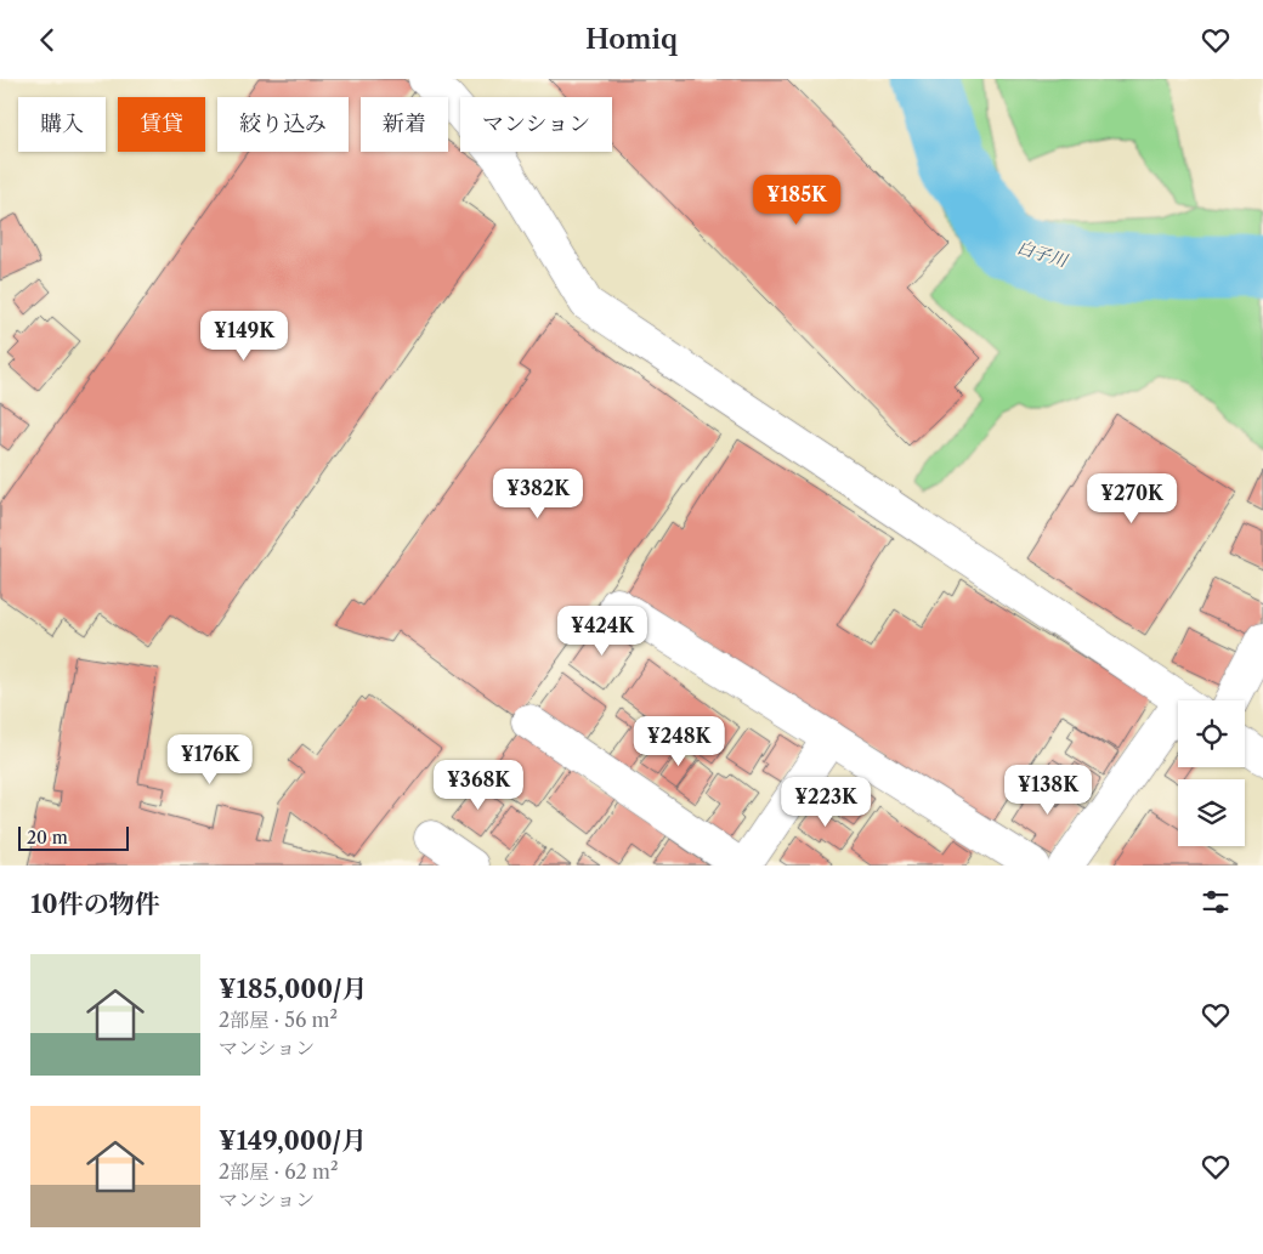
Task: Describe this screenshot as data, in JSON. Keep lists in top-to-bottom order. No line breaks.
{"water":["白子川"],"scale_bar":"20 m","page":{"header":"Homiq","chip":["購入","賃貸","絞り込み","新着","マンション"],"price":["¥185K","¥149K","¥382K","¥270K","¥424K","¥248K","¥176K","¥368K","¥138K","¥223K"],"scale":"20 m","heading":"10件の物件","list":[{"name":"¥185,000/月","note":"2部屋 · 56 m² · マンション"},{"name":"¥149,000/月","note":"2部屋 · 62 m² · マンション"}]}}
